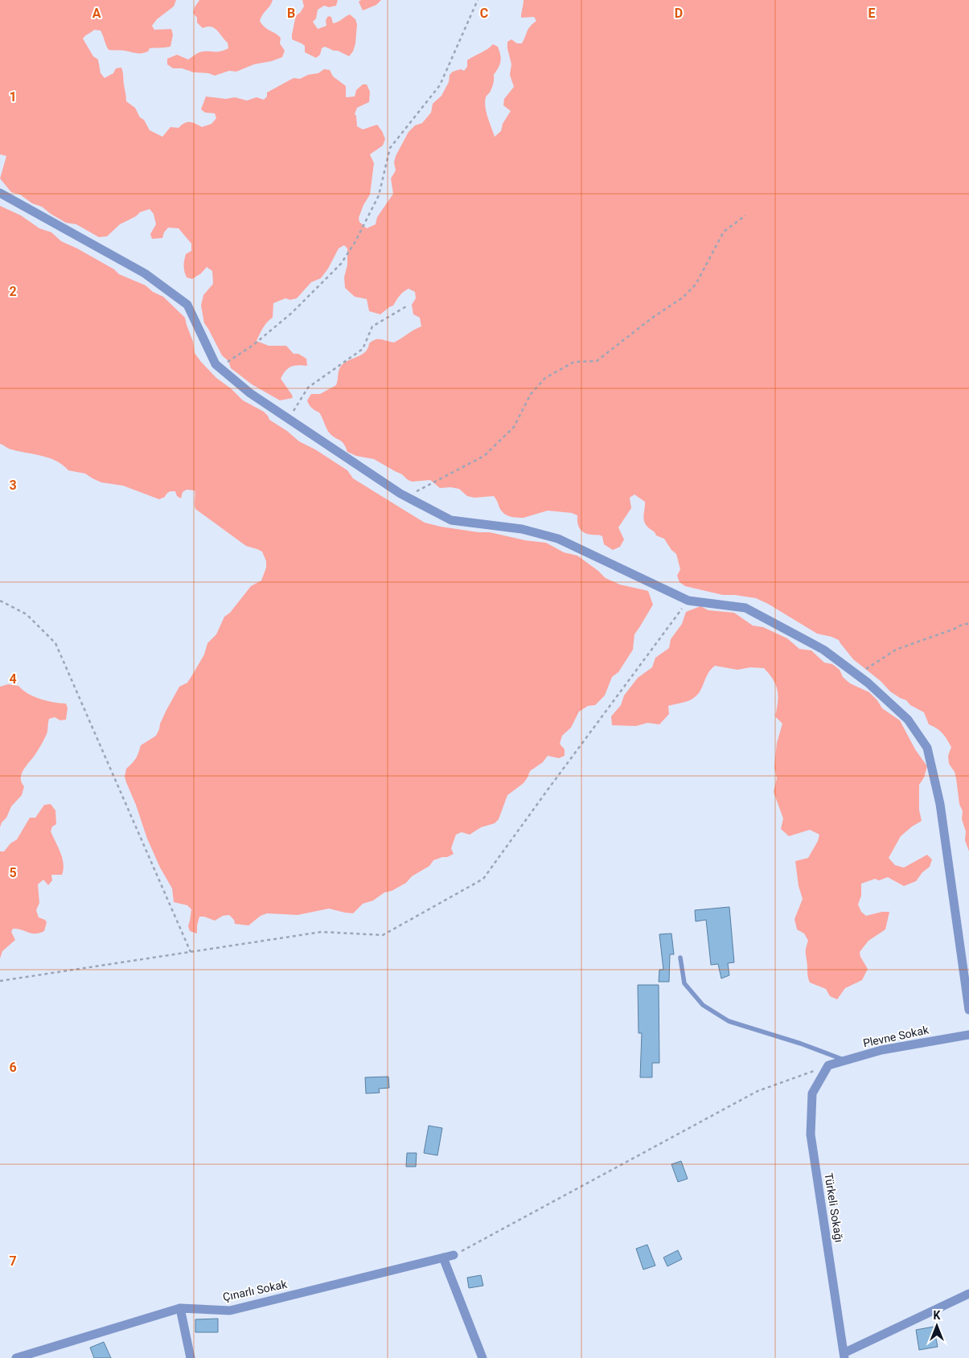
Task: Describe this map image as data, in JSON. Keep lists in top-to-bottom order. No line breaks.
{"streets":{"street":["Plevne Sokak","Türkeli Sokağı","Çınarlı Sokak"]},"crossings":[["Plevne Sokak","Türkeli Sokağı"]],"north":"top","grid":{"columns":["A","B","C","D","E"],"rows":["1","2","3","4","5","6","7"]}}
